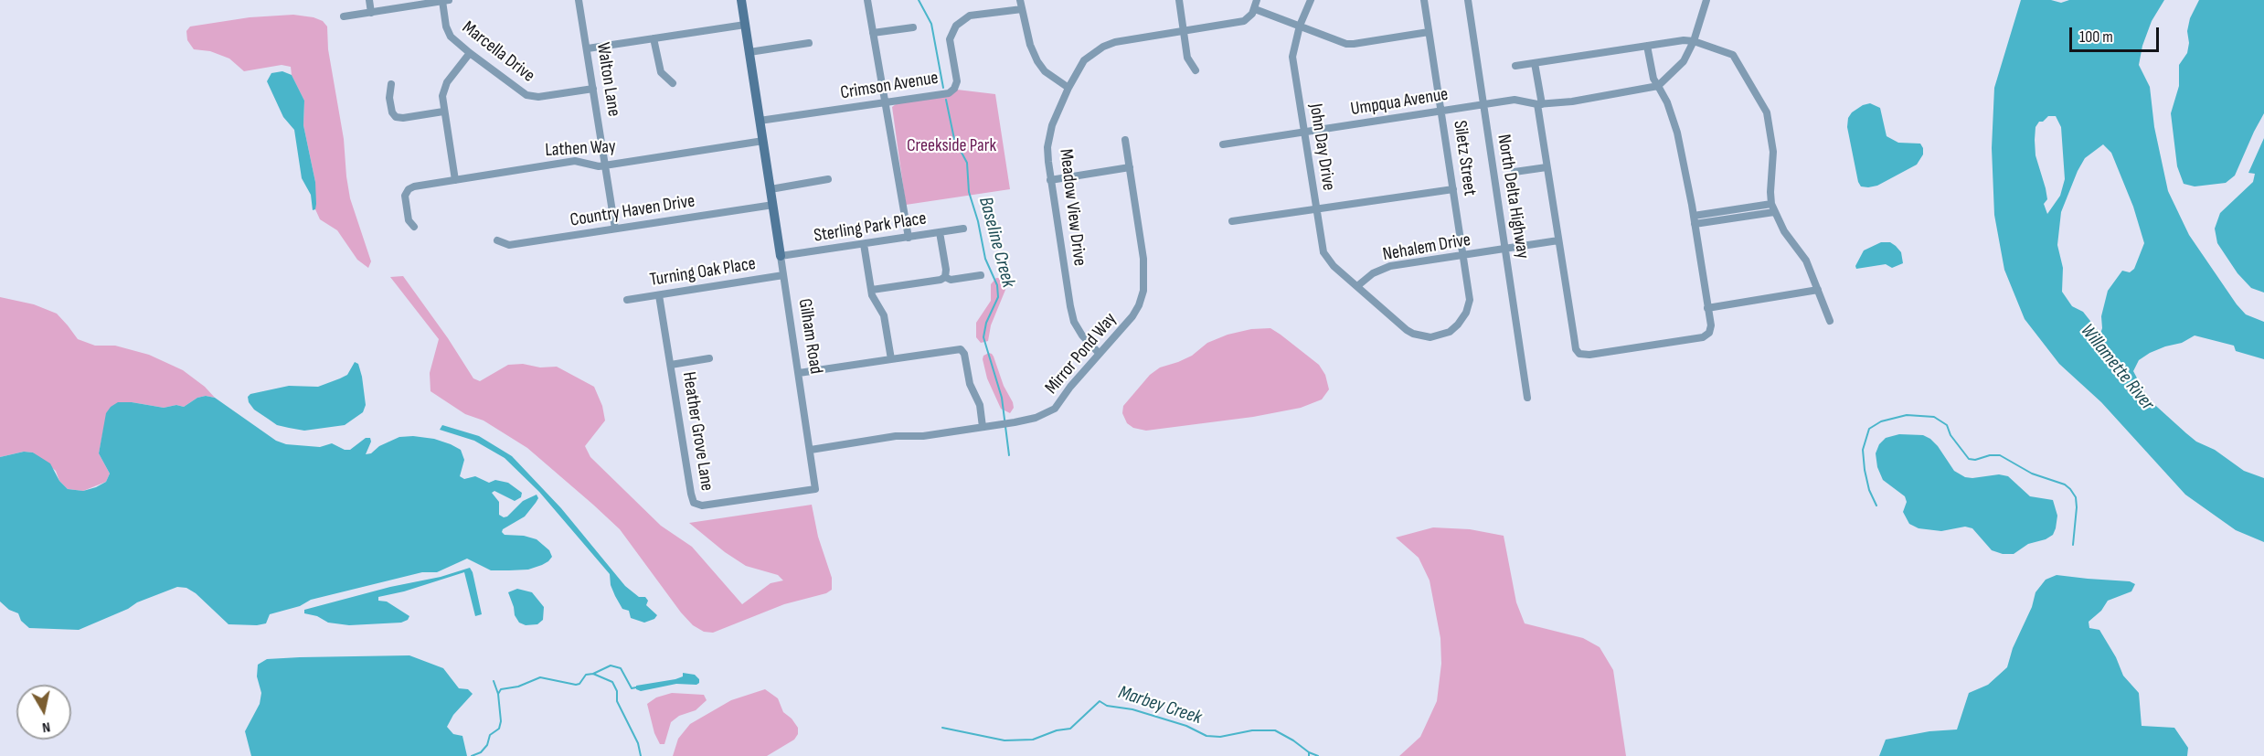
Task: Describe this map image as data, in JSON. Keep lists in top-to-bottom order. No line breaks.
{"streets":{"street":["Marcella Drive","Walton Lane","Crimson Avenue","Umpqua Avenue","John Day Drive","Lathen Way","Siletz Street","North Delta Highway","Meadow View Drive","Country Haven Drive","Sterling Park Place","Nehalem Drive","Turning Oak Place","Gilham Road","Mirror Pond Way","Heather Grove Lane"]},"crossings":[["Marcella Drive","Walton Lane"],["Walton Lane","Lathen Way"],["Walton Lane","Country Haven Drive"],["Crimson Avenue","Gilham Road"],["Umpqua Avenue","John Day Drive"],["Umpqua Avenue","Siletz Street"],["Umpqua Avenue","North Delta Highway"],["John Day Drive","Siletz Street"],["John Day Drive","Nehalem Drive"],["Lathen Way","Gilham Road"],["Siletz Street","Nehalem Drive"],["North Delta Highway","Nehalem Drive"],["Meadow View Drive","Mirror Pond Way"],["Country Haven Drive","Gilham Road"],["Sterling Park Place","Gilham Road"],["Turning Oak Place","Gilham Road"],["Turning Oak Place","Heather Grove Lane"],["Gilham Road","Mirror Pond Way"],["Gilham Road","Heather Grove Lane"]],"water":["Baseline Creek","Willamette River","Marbey Creek"],"parks":["Creekside Park"],"scale_bar":"100 m","north":"bottom"}
